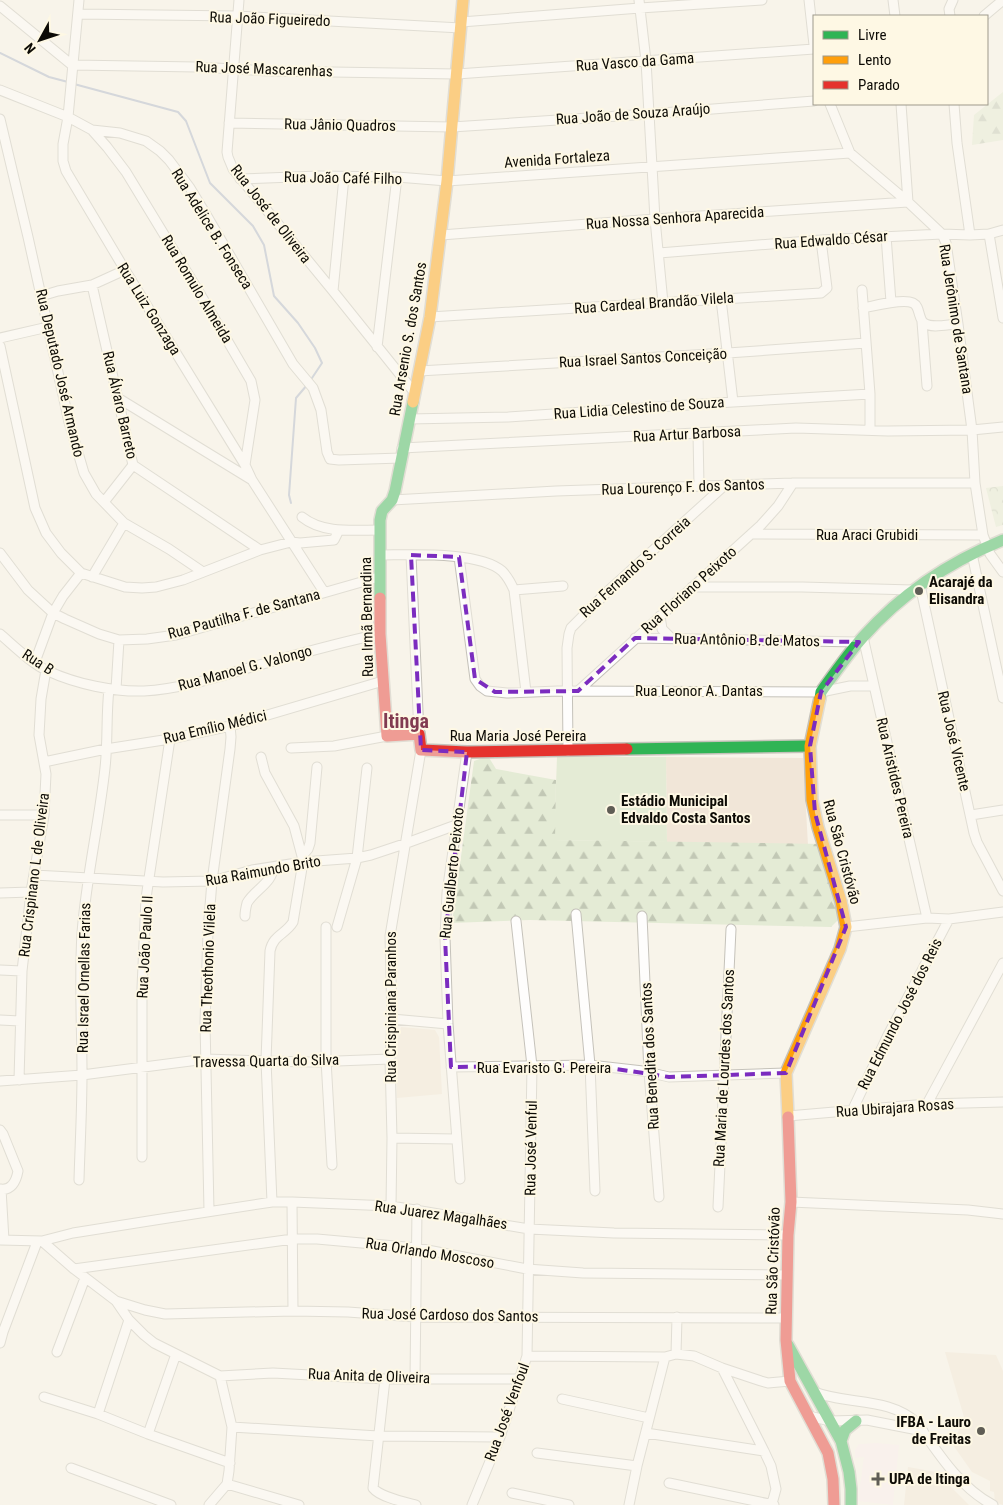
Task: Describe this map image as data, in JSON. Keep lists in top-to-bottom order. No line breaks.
{"streets":{"main road":["Rua Arsenio S. dos Santos","Rua Irmã Bernardina","Rua Maria José Pereira","Rua São Cristóvão"],"street":["Rua João Figueiredo","Rua Vasco da Gama","Rua José Mascarenhas","Rua João de Souza Araújo","Rua Jânio Quadros","Avenida Fortaleza","Rua João Café Filho","Rua José de Oliveira","Rua Nossa Senhora Aparecida","Rua Adelice B. Fonseca","Rua Edwaldo César","Rua Romulo Almeida","Rua Cardeal Brandão Vilela","Rua Luiz Gonzaga","Rua Jerônimo de Santana","Rua Israel Santos Conceição","Rua Deputado José Armando","Rua Álvaro Barreto","Rua Lidia Celestino de Souza","Rua Artur Barbosa","Rua Lourenço F. dos Santos","Rua Araci Grubidi","Rua Fernando S. Correia","Rua Floriano Peixoto","Rua Pautilha F. de Santana","Rua Antônio B. de Matos","Rua B","Rua Manoel G. Valongo","Rua Leonor A. Dantas","Rua Emílio Médici","Rua José Vicente","Rua Aristides Pereira","Rua Raimundo Brito","Rua Gualberto Peixoto","Rua Crispinano L de Oliveira","Rua João Paulo II","Rua Theothonio Vilela","Rua Israel Ornellas Farias","Rua Crispiniana Paranhos","Rua Edmundo José dos Reis","Rua Benedita dos Santos","Travessa Quarta do Silva","Rua Evaristo G. Pereira","Rua Maria de Lourdes dos Santos","Rua Ubirajara Rosas","Rua José Venful","Rua Juarez Magalhães","Rua Orlando Moscoso","Rua José Cardoso dos Santos","Rua Anita de Oliveira","Rua José Venfoul"]},"crossings":[["Rua João Figueiredo","Rua José de Oliveira"],["Rua João Figueiredo","Rua Luiz Gonzaga"],["Rua Vasco da Gama","Rua José Mascarenhas"],["Rua José Mascarenhas","Rua José de Oliveira"],["Rua José Mascarenhas","Rua Luiz Gonzaga"],["Rua João de Souza Araújo","Rua Jânio Quadros"],["Rua Jânio Quadros","Rua José de Oliveira"],["Avenida Fortaleza","Rua João Café Filho"],["Avenida Fortaleza","Rua Jerônimo de Santana"],["Avenida Fortaleza","Rua Arsenio S. dos Santos"],["Rua João Café Filho","Rua José de Oliveira"],["Rua João Café Filho","Rua Arsenio S. dos Santos"],["Rua José de Oliveira","Rua Arsenio S. dos Santos"],["Rua Nossa Senhora Aparecida","Rua Jerônimo de Santana"],["Rua Nossa Senhora Aparecida","Rua Arsenio S. dos Santos"],["Rua Adelice B. Fonseca","Rua Romulo Almeida"],["Rua Adelice B. Fonseca","Rua Luiz Gonzaga"],["Rua Adelice B. Fonseca","Rua Artur Barbosa"],["Rua Edwaldo César","Rua Cardeal Brandão Vilela"],["Rua Edwaldo César","Rua Jerônimo de Santana"],["Rua Romulo Almeida","Rua Luiz Gonzaga"],["Rua Cardeal Brandão Vilela","Rua Arsenio S. dos Santos"],["Rua Luiz Gonzaga","Rua Pautilha F. de Santana"],["Rua Jerônimo de Santana","Rua Artur Barbosa"],["Rua Arsenio S. dos Santos","Rua Israel Santos Conceição"],["Rua Arsenio S. dos Santos","Rua Lidia Celestino de Souza"],["Rua Arsenio S. dos Santos","Rua Artur Barbosa"],["Rua Arsenio S. dos Santos","Rua Lourenço F. dos Santos"],["Rua Arsenio S. dos Santos","Rua Irmã Bernardina"],["Rua Lourenço F. dos Santos","Rua Fernando S. Correia"],["Rua Lourenço F. dos Santos","Rua Floriano Peixoto"],["Rua Lourenço F. dos Santos","Rua Irmã Bernardina"],["Rua Araci Grubidi","Rua Floriano Peixoto"],["Rua Araci Grubidi","Rua São Cristóvão"],["Rua Fernando S. Correia","Rua Leonor A. Dantas"],["Rua Fernando S. Correia","Rua Maria José Pereira"],["Rua Floriano Peixoto","Rua Antônio B. de Matos"],["Rua Floriano Peixoto","Rua Leonor A. Dantas"],["Rua Pautilha F. de Santana","Rua Irmã Bernardina"],["Rua Pautilha F. de Santana","Rua Israel Ornellas Farias"],["Rua Irmã Bernardina","Rua Manoel G. Valongo"],["Rua Irmã Bernardina","Rua Emílio Médici"],["Rua Antônio B. de Matos","Rua Aristides Pereira"],["Rua Antônio B. de Matos","Rua São Cristóvão"],["Rua B","Rua Manoel G. Valongo"],["Rua B","Rua Crispinano L de Oliveira"],["Rua B","Rua Israel Ornellas Farias"],["Rua Manoel G. Valongo","Rua Israel Ornellas Farias"],["Rua Leonor A. Dantas","Rua Aristides Pereira"],["Rua Leonor A. Dantas","Rua São Cristóvão"],["Rua Emílio Médici","Rua Crispinano L de Oliveira"],["Rua Emílio Médici","Rua João Paulo II"],["Rua Emílio Médici","Rua Theothonio Vilela"],["Rua Emílio Médici","Rua Israel Ornellas Farias"],["Rua Maria José Pereira","Rua São Cristóvão"],["Rua Maria José Pereira","Rua Gualberto Peixoto"],["Rua Maria José Pereira","Rua Crispiniana Paranhos"],["Rua José Vicente","Rua São Cristóvão"],["Rua Aristides Pereira","Rua São Cristóvão"],["Rua São Cristóvão","Rua Evaristo G. Pereira"],["Rua São Cristóvão","Rua Ubirajara Rosas"],["Rua São Cristóvão","Rua Juarez Magalhães"],["Rua São Cristóvão","Rua Orlando Moscoso"],["Rua São Cristóvão","Rua José Cardoso dos Santos"],["Rua Raimundo Brito","Rua Gualberto Peixoto"],["Rua Raimundo Brito","Rua Crispinano L de Oliveira"],["Rua Raimundo Brito","Rua João Paulo II"],["Rua Raimundo Brito","Rua Theothonio Vilela"],["Rua Raimundo Brito","Rua Israel Ornellas Farias"],["Rua Raimundo Brito","Rua Crispiniana Paranhos"],["Rua Crispinano L de Oliveira","Travessa Quarta do Silva"],["Rua João Paulo II","Travessa Quarta do Silva"],["Rua Theothonio Vilela","Travessa Quarta do Silva"],["Rua Theothonio Vilela","Rua Juarez Magalhães"],["Rua Israel Ornellas Farias","Travessa Quarta do Silva"],["Rua Crispiniana Paranhos","Travessa Quarta do Silva"],["Rua Crispiniana Paranhos","Rua Juarez Magalhães"],["Rua Edmundo José dos Reis","Rua Ubirajara Rosas"],["Rua Benedita dos Santos","Rua Evaristo G. Pereira"],["Rua Evaristo G. Pereira","Rua Maria de Lourdes dos Santos"],["Rua Evaristo G. Pereira","Rua José Venful"],["Rua José Venful","Rua Juarez Magalhães"],["Rua José Venful","Rua Orlando Moscoso"],["Rua José Venful","Rua José Venfoul"],["Rua Orlando Moscoso","Rua José Venfoul"],["Rua José Cardoso dos Santos","Rua José Venfoul"],["Rua Anita de Oliveira","Rua José Venfoul"]],"districts":["Itinga"],"places":{"other":["Acarajé da Elisandra","Estádio Municipal Edvaldo Costa Santos","IFBA - Lauro de Freitas"],"health":["UPA de Itinga"]},"legend":["Livre","Lento","Parado"],"north":"bottom left"}
